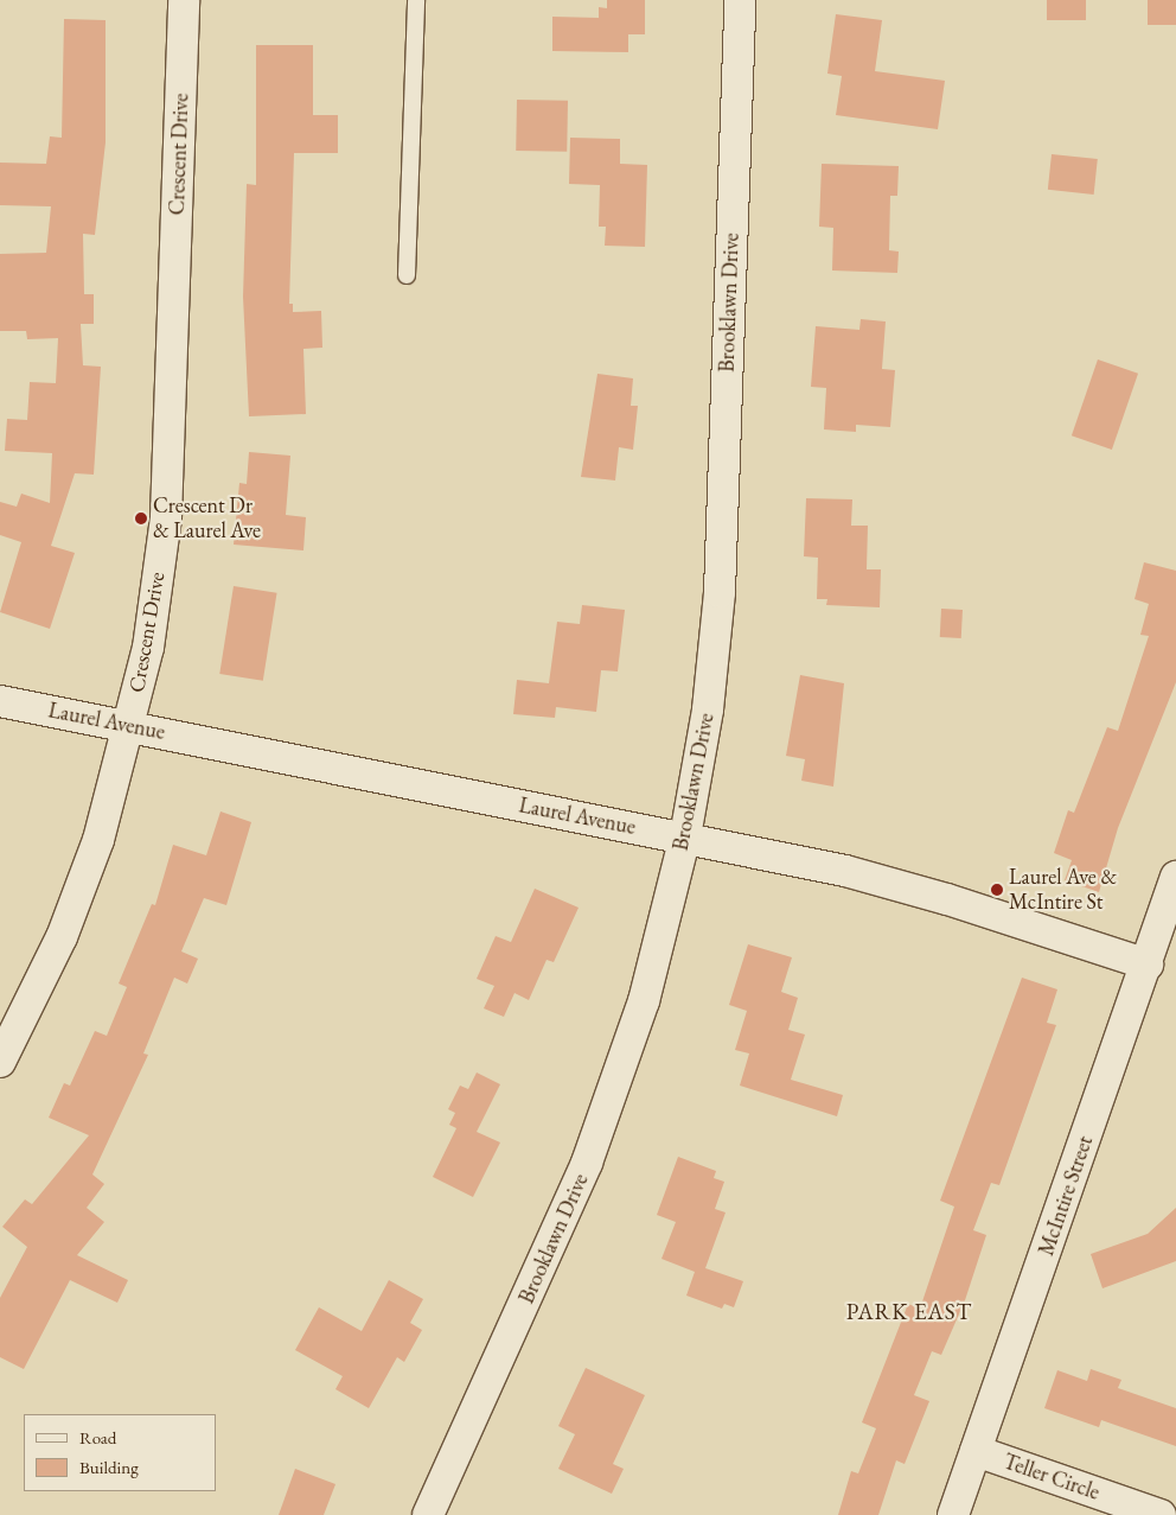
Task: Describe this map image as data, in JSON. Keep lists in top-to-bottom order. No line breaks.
{"streets":{"street":["Crescent Drive","Brooklawn Drive","Laurel Avenue","McIntire Street","Teller Circle"]},"crossings":[["Crescent Drive","Laurel Avenue"],["Brooklawn Drive","Laurel Avenue"],["Laurel Avenue","McIntire Street"],["McIntire Street","Teller Circle"]],"districts":["PARK EAST"],"places":["Crescent Dr & Laurel Ave","Laurel Ave & McIntire St"],"legend":["Road","Building"]}
